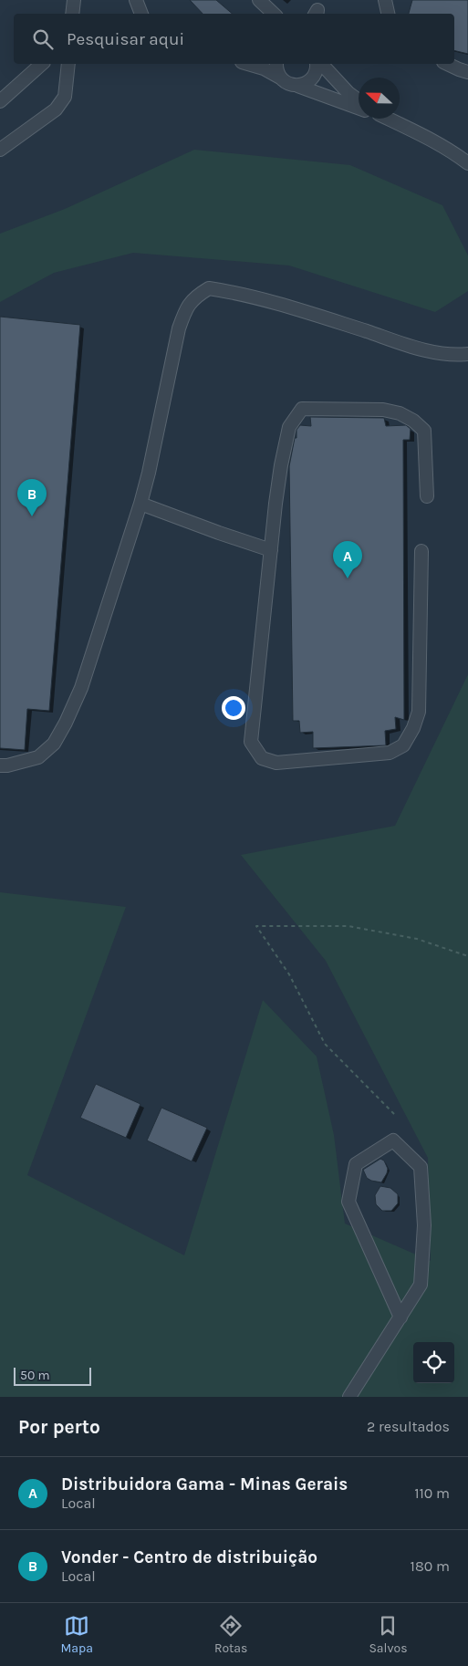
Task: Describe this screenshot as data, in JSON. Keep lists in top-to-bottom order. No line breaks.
{"scale_bar":"50 m","north":"left","page":{"search":"Pesquisar aqui","pins":["B","A"],"scale":"50 m","heading":["Por perto","2 resultados"],"list":[{"mark":"A","name":"Distribuidora Gama - Minas Gerais","note":"Local","value":"110 m"},{"mark":"B","name":"Vonder - Centro de distribuição","note":"Local","value":"180 m"}],"nav":["Mapa","Rotas","Salvos"]}}
